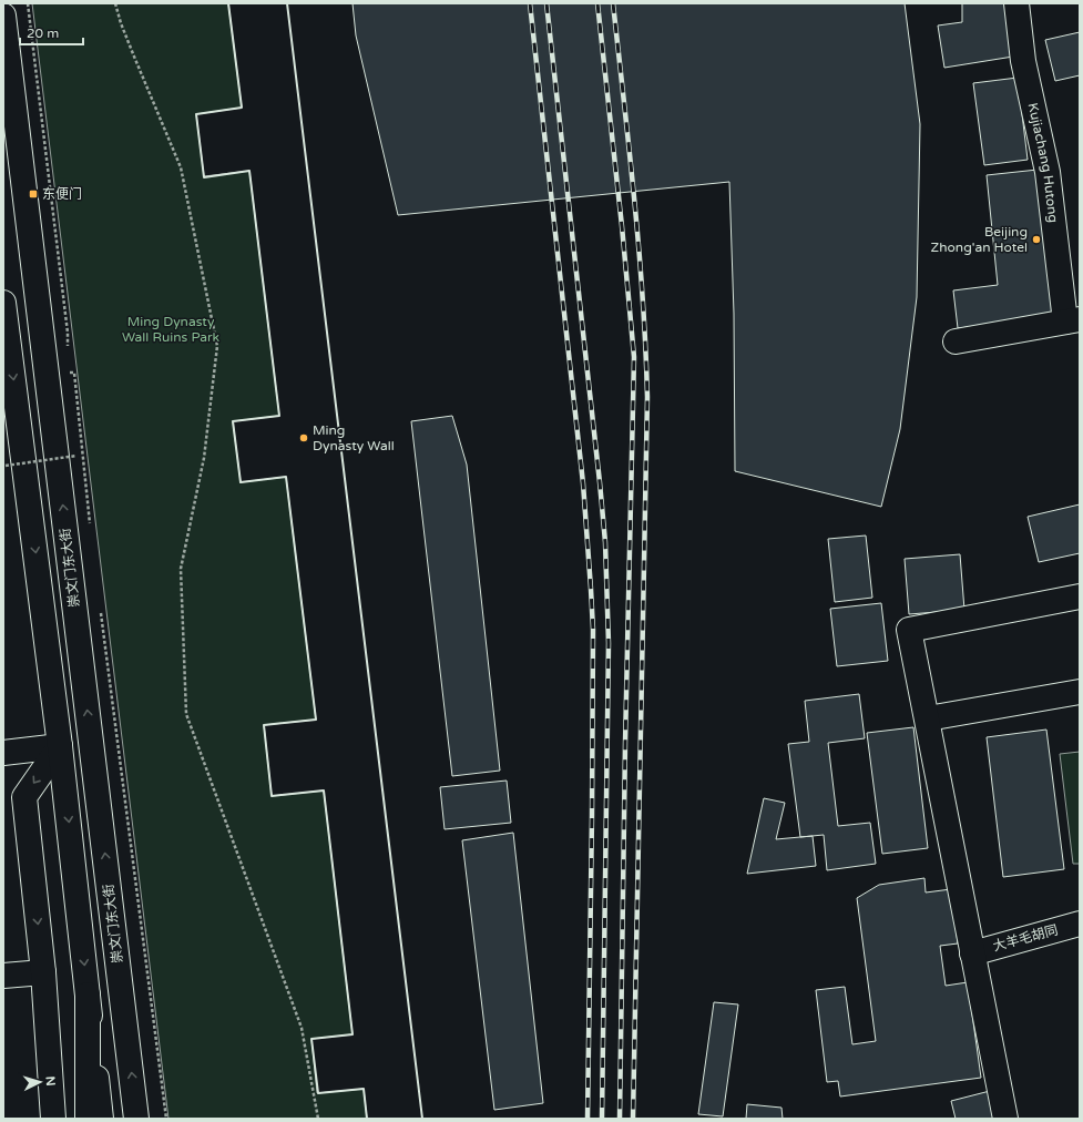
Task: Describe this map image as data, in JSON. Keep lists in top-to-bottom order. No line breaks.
{"streets":{"main road":["Kujiachang Hutong","崇文门东大街","大羊毛胡同"]},"parks":["Ming Dynasty Wall Ruins Park"],"places":{"transit":["东便门"],"other":["Beijing Zhong'an Hotel","Ming Dynasty Wall"]},"scale_bar":"20 m","north":"right"}
